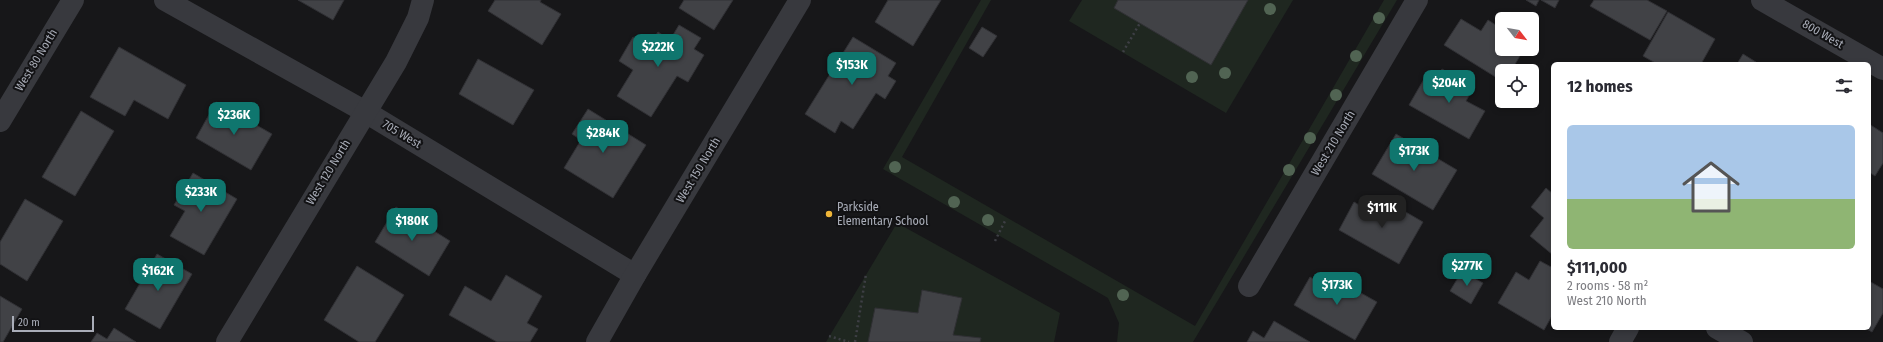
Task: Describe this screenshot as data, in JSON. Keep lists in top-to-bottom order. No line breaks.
{"streets":{"street":["800 West","West 80 North","705 West","West 210 North","West 150 North","West 120 North"]},"crossings":[["705 West","West 150 North"],["705 West","West 120 North"]],"places":["Parkside Elementary School"],"scale_bar":"20 m","north":"bottom right","page":{"price":["$222K","$153K","$204K","$236K","$284K","$173K","$233K","$111K","$180K","$277K","$162K","$173K"],"heading":"12 homes","list":[{"name":"$111,000","note":"2 rooms · 58 m² · West 210 North"}],"scale":"20 m"}}
